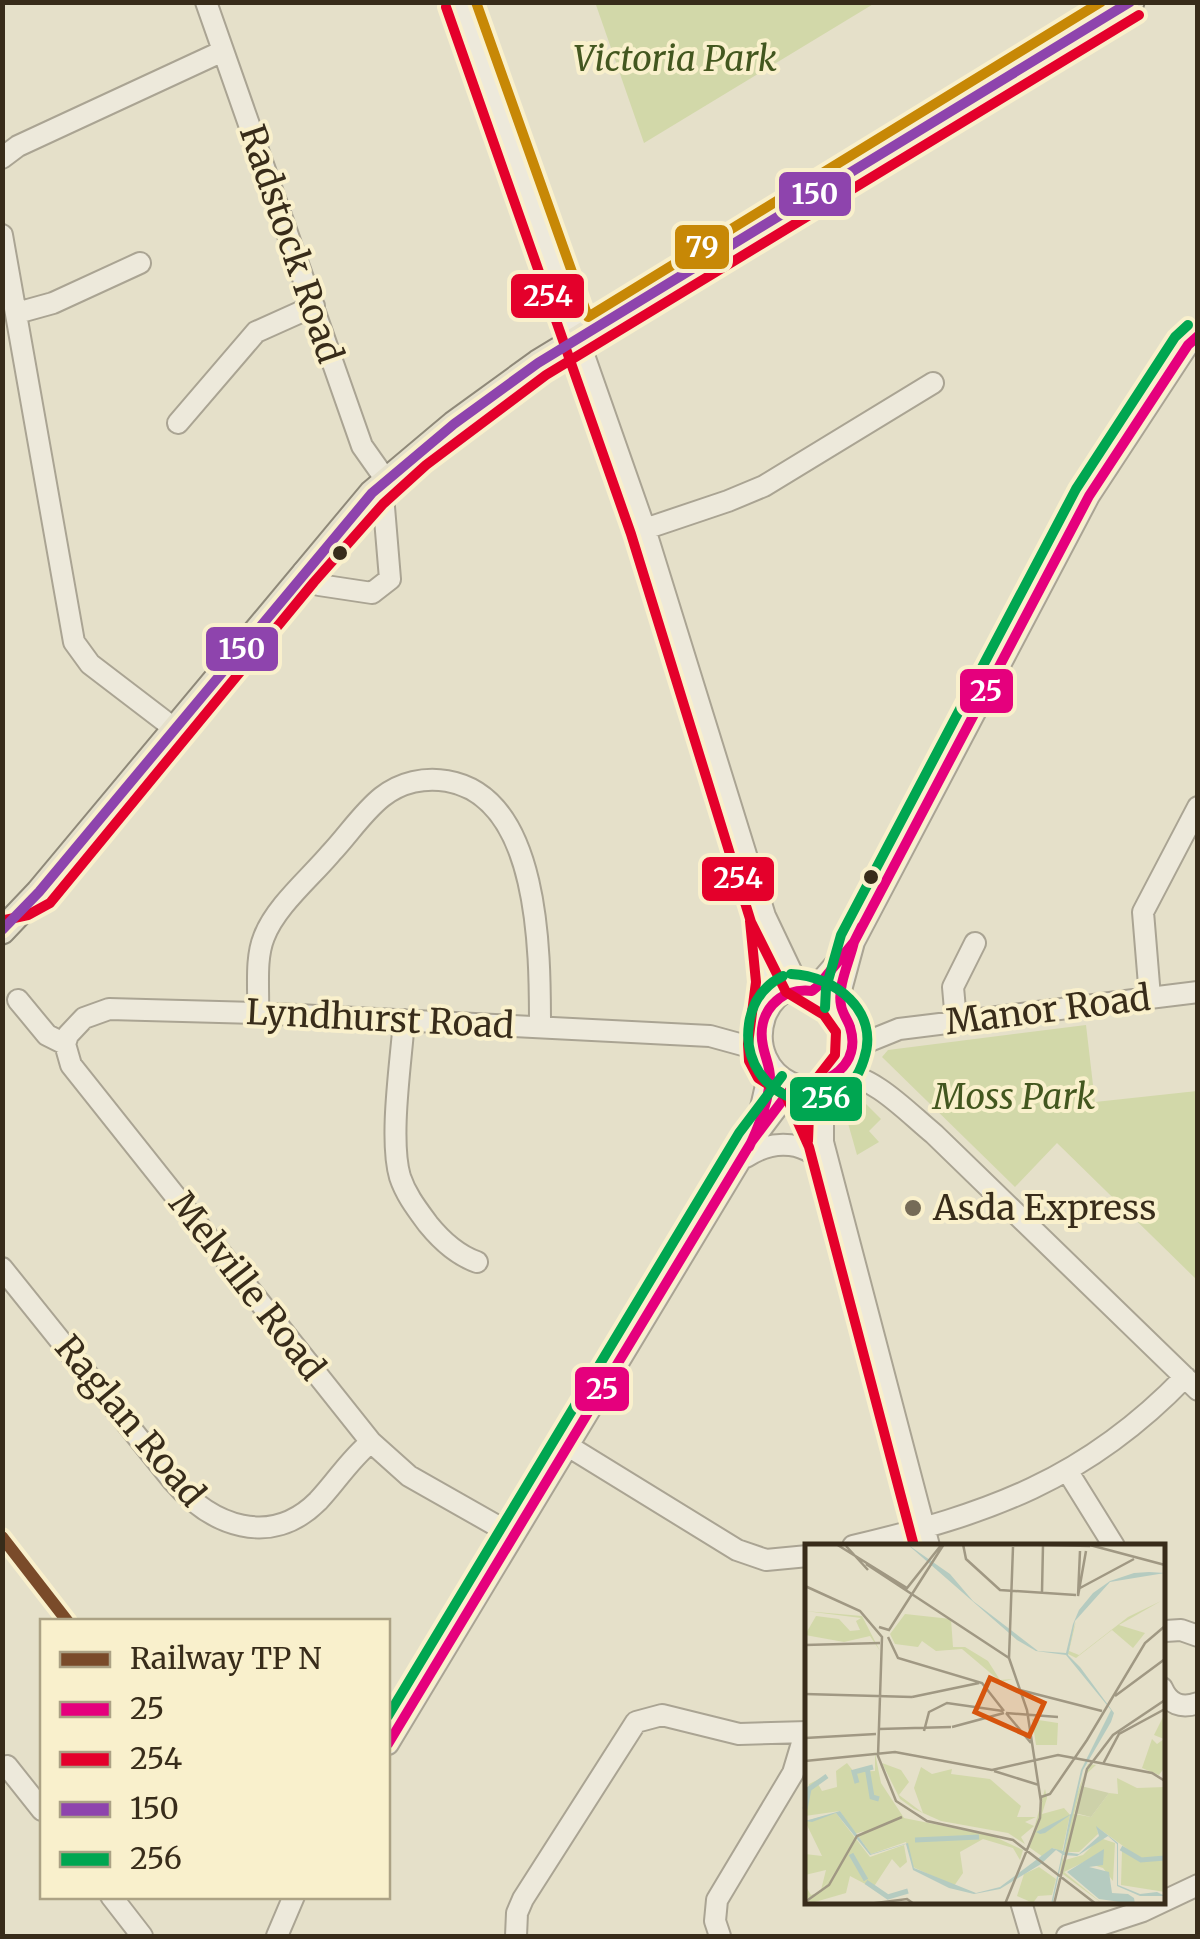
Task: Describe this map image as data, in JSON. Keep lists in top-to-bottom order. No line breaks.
{"streets":{"street":["Radstock Road","Manor Road","Lyndhurst Road","Melville Road","Raglan Road"]},"crossings":[["Manor Road","Lyndhurst Road"],["Lyndhurst Road","Melville Road"],["Melville Road","Raglan Road"]],"parks":["Victoria Park","Moss Park"],"places":["Asda Express"],"lines":["transit line 150","transit line 79","transit line 254","transit line 256","transit line 25"],"legend":["Railway TP N","25","254","150","256"]}
